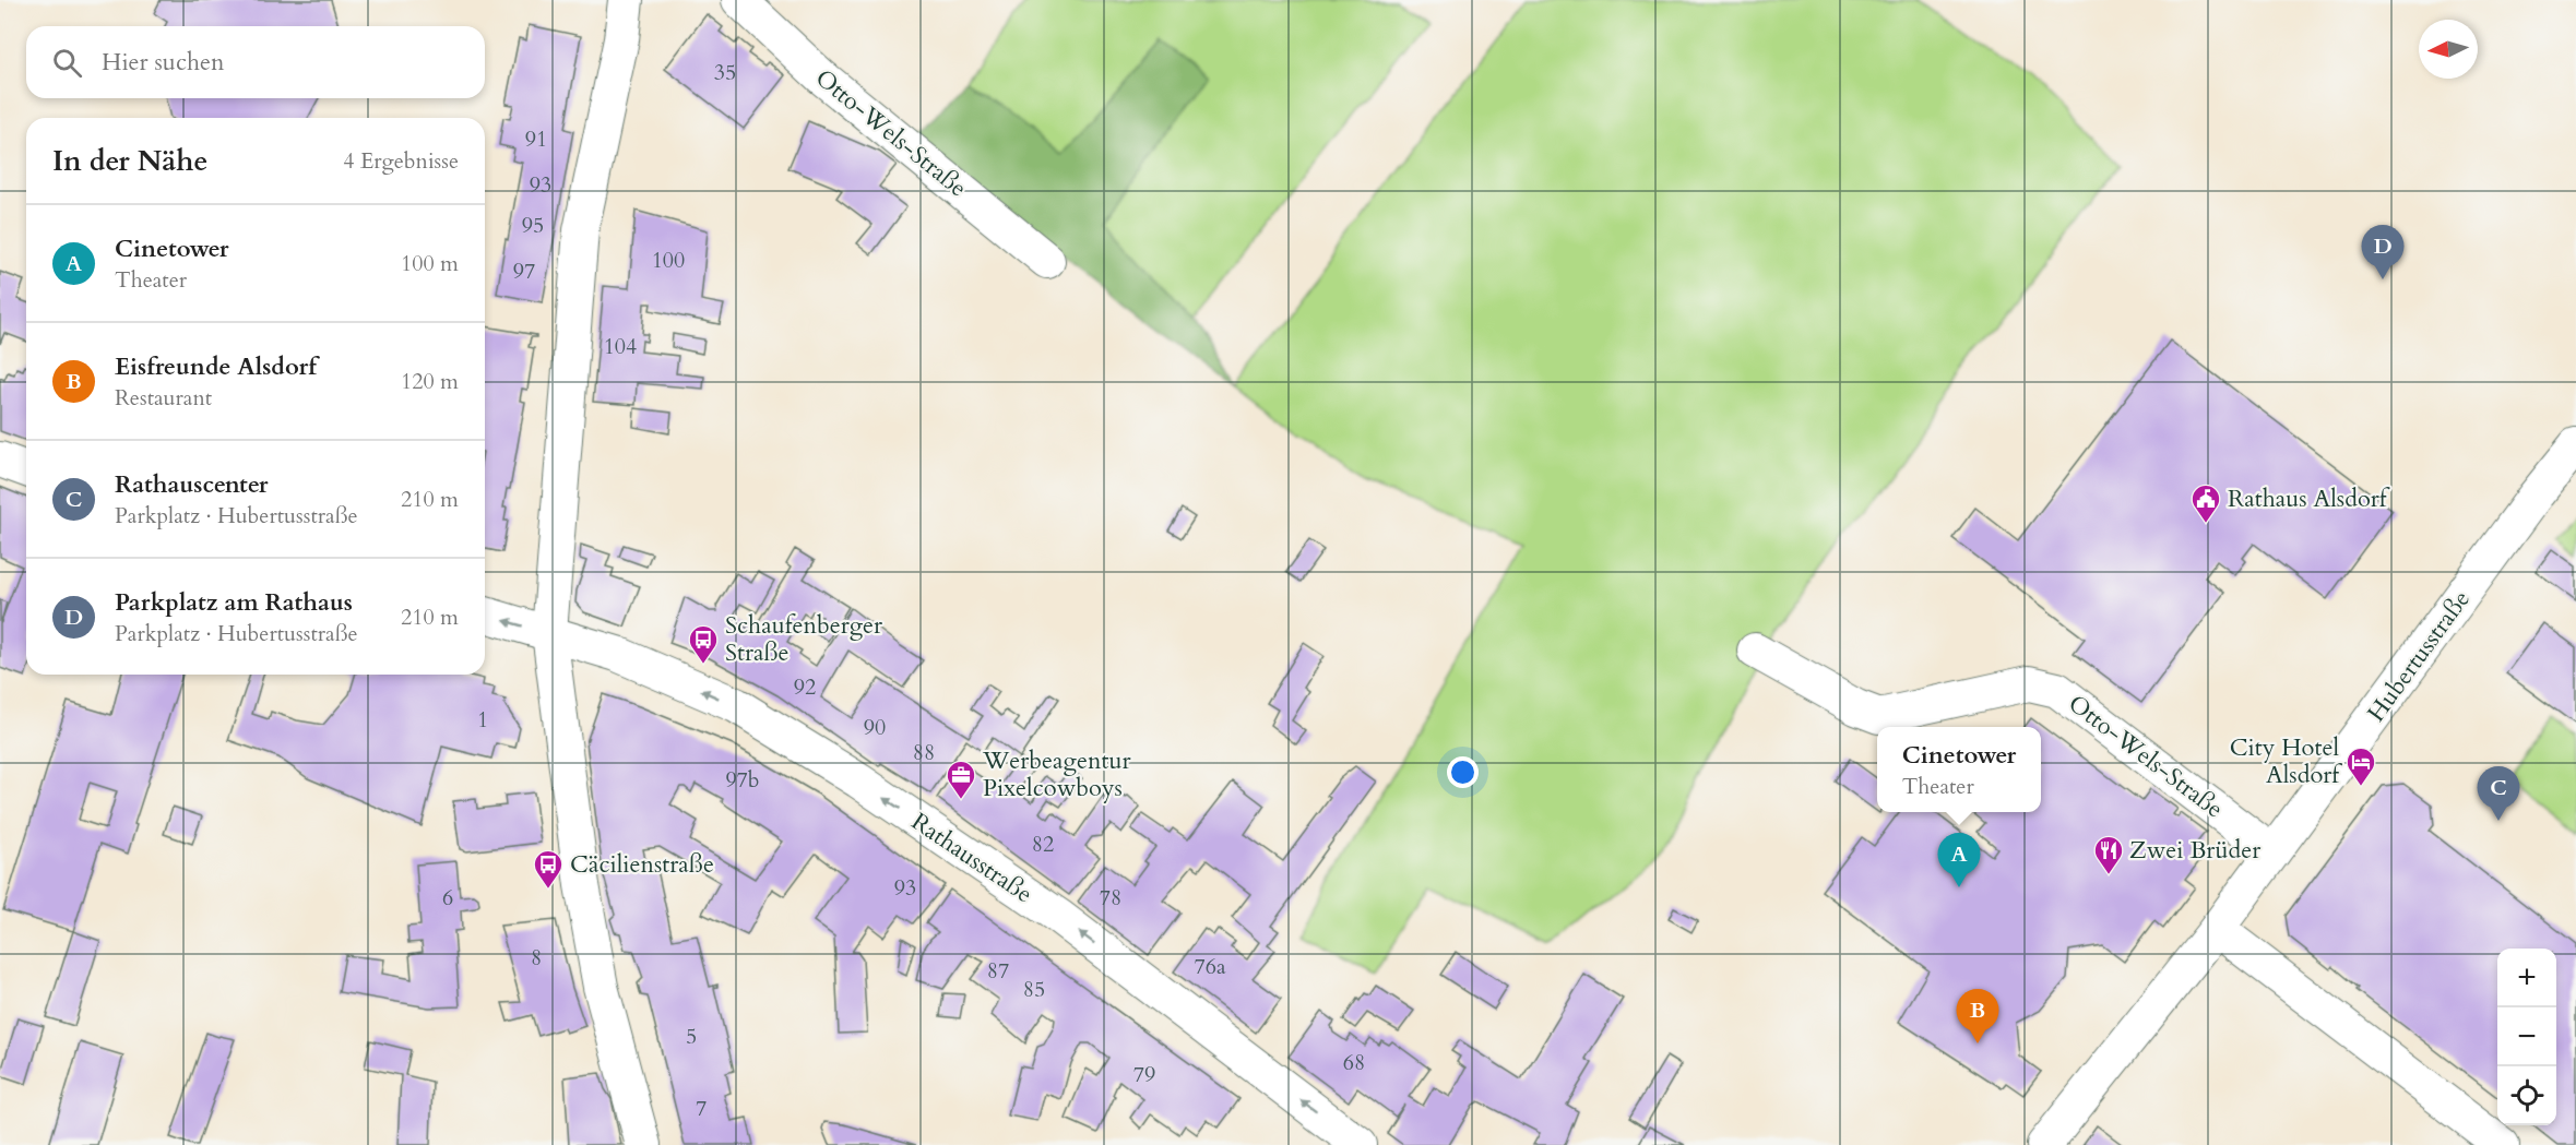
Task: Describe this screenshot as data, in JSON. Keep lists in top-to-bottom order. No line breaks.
{"streets":{"street":["Otto-Wels-Straße","Hubertusstraße","Rathausstraße"]},"crossings":[["Otto-Wels-Straße","Hubertusstraße"]],"one_way":["Rathausstraße"],"places":{"public building":["Rathaus Alsdorf"],"bus stop":["Schaufenberger Straße","Cäcilienstraße"],"hotel":["City Hotel Alsdorf"],"office":["Werbeagentur Pixelcowboys"],"restaurant":["Zwei Brüder"]},"house_numbers":["35","91","93","95","100","97","104","92","1","90","88","97b","82","93","6","78","8","76a","87","85","5","68","79","7"],"north":"left","page":{"search":"Hier suchen","heading":["In der Nähe","4 Ergebnisse"],"list":[{"mark":"A","name":"Cinetower","note":"Theater","value":"100 m"},{"mark":"B","name":"Eisfreunde Alsdorf","note":"Restaurant","value":"120 m"},{"mark":"C","name":"Rathauscenter","note":"Parkplatz · Hubertusstraße","value":"210 m"},{"mark":"D","name":"Parkplatz am Rathaus","note":"Parkplatz · Hubertusstraße","value":"210 m"}],"pins":["D","C","A","B"],"popup":["Cinetower","Theater"],"map_buttons":["+","−"]}}
